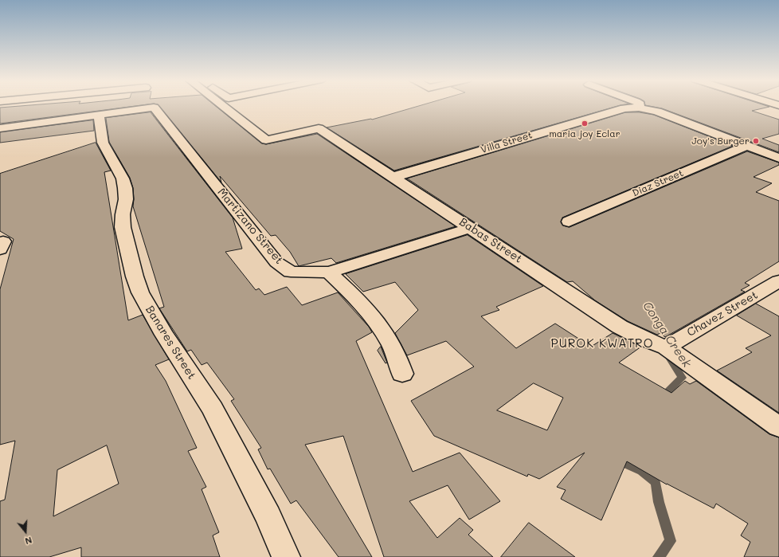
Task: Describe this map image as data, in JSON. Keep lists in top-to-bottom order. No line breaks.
{"streets":{"street":["Villa Street","Diaz Street","Martizano Street","Babas Street","Chavez Street","Banares Street"]},"crossings":[["Villa Street","Babas Street"],["Martizano Street","Babas Street"],["Babas Street","Chavez Street"]],"districts":["PUROK KWATRO"],"water":["Conga Creek"],"places":["maria joy Eclar","Joy's Burger"],"north":"bottom"}
